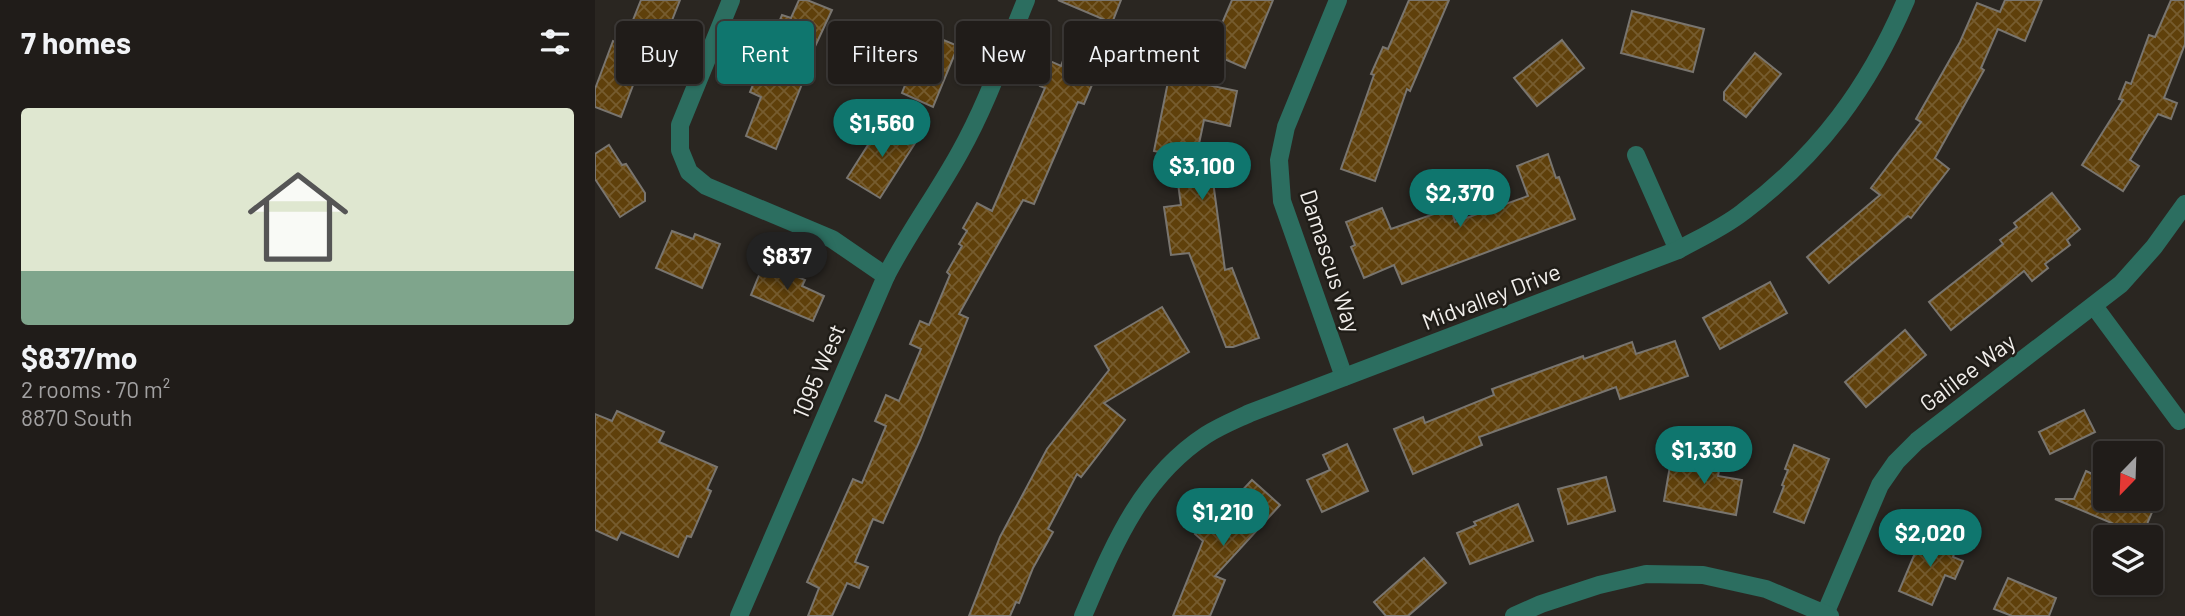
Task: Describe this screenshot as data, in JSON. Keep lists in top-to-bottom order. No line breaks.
{"streets":{"street":["Damascus Way","Midvalley Drive","1095 West","Galilee Way"]},"crossings":[["Damascus Way","Midvalley Drive"]],"north":"bottom left","page":{"heading":"7 homes","chip":["Buy","Rent","Filters","New","Apartment"],"list":[{"name":"$837/mo","note":"2 rooms · 70 m² · 8870 South"}],"price":["$1,560","$3,100","$2,370","$837","$1,330","$1,210","$2,020"]}}
